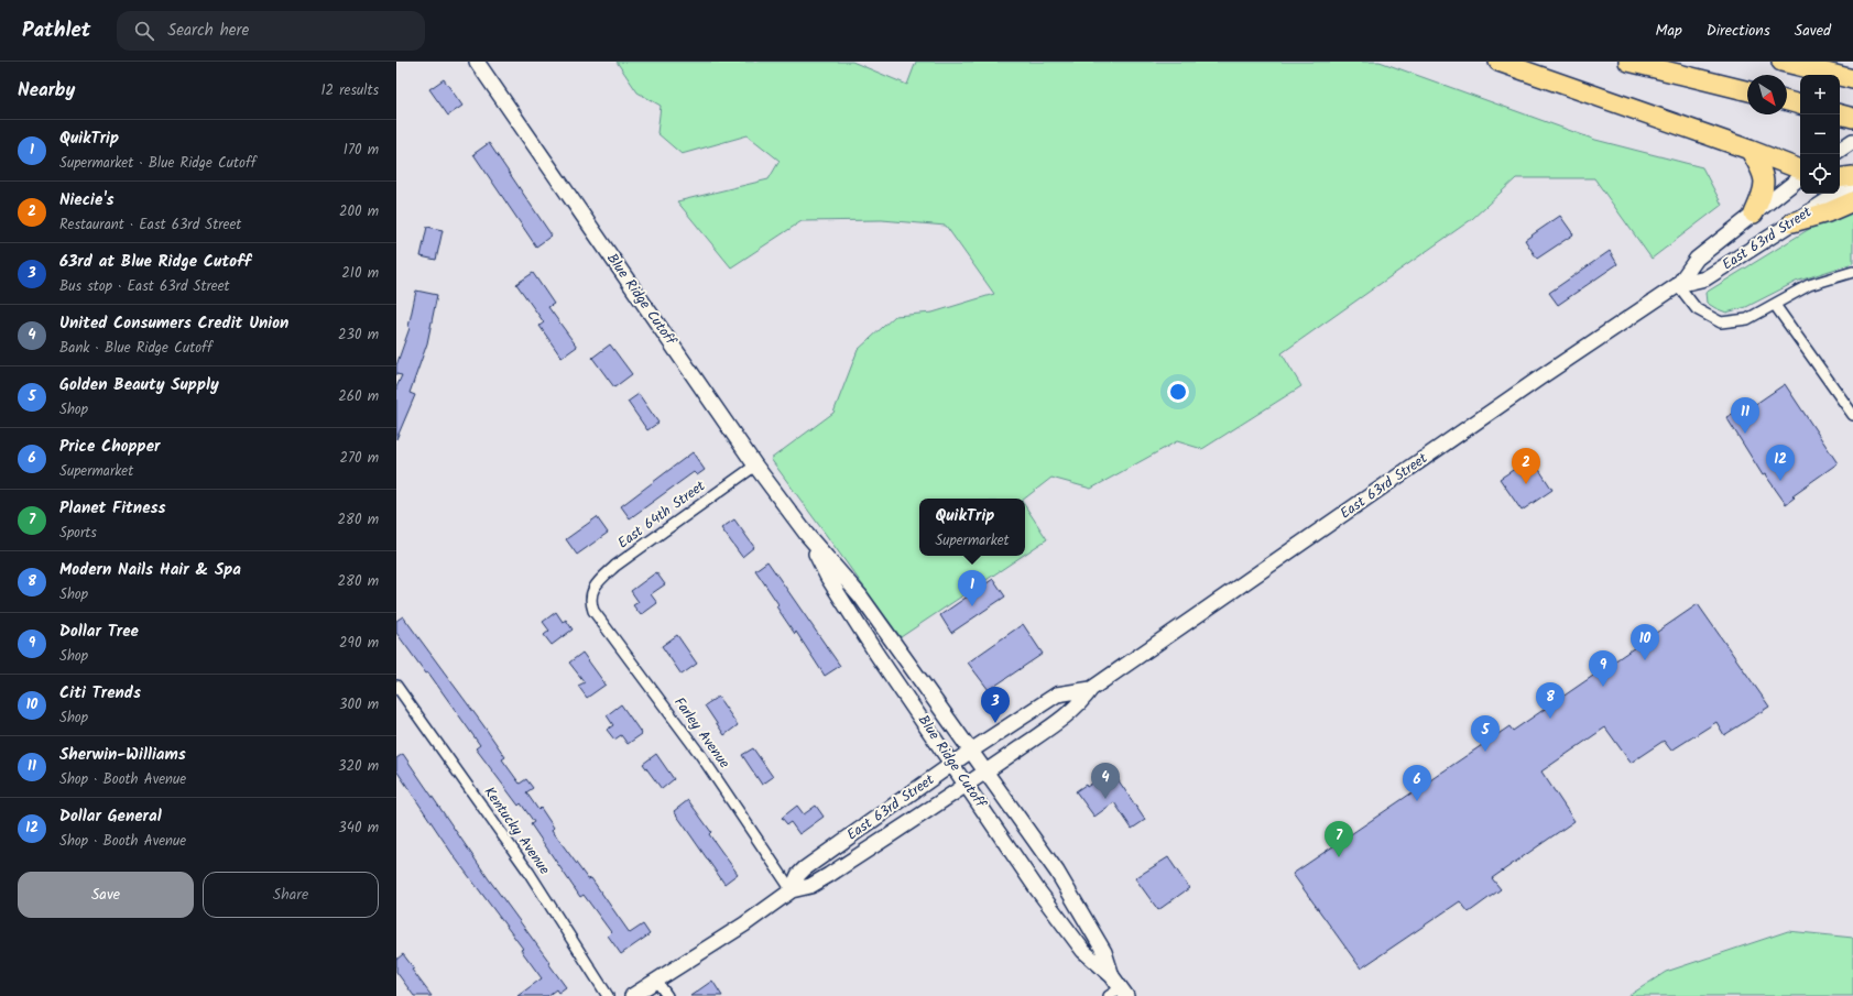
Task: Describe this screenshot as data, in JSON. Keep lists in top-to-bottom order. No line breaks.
{"streets":{"main road":["East 63rd Street","Blue Ridge Cutoff"],"street":["East 64th Street","Farley Avenue","Kentucky Avenue"]},"crossings":[["East 63rd Street","Blue Ridge Cutoff"],["East 63rd Street","Farley Avenue"],["Blue Ridge Cutoff","East 64th Street"],["East 64th Street","Farley Avenue"]],"north":"bottom right","page":{"header":"Pathlet","search":"Search here","nav":["Map","Directions","Saved"],"heading":["Nearby","12 results"],"map_buttons":["+","−"],"list":[{"mark":"1","name":"QuikTrip","note":"Supermarket · Blue Ridge Cutoff","value":"170 m"},{"mark":"2","name":"Niecie's","note":"Restaurant · East 63rd Street","value":"200 m"},{"mark":"3","name":"63rd at Blue Ridge Cutoff","note":"Bus stop · East 63rd Street","value":"210 m"},{"mark":"4","name":"United Consumers Credit Union","note":"Bank · Blue Ridge Cutoff","value":"230 m"},{"mark":"5","name":"Golden Beauty Supply","note":"Shop","value":"260 m"},{"mark":"6","name":"Price Chopper","note":"Supermarket","value":"270 m"},{"mark":"7","name":"Planet Fitness","note":"Sports","value":"280 m"},{"mark":"8","name":"Modern Nails Hair & Spa","note":"Shop","value":"280 m"},{"mark":"9","name":"Dollar Tree","note":"Shop","value":"290 m"},{"mark":"10","name":"Citi Trends","note":"Shop","value":"300 m"},{"mark":"11","name":"Sherwin-Williams","note":"Shop · Booth Avenue","value":"320 m"},{"mark":"12","name":"Dollar General","note":"Shop · Booth Avenue","value":"340 m"}],"pins":["11","12","2","1","10","9","8","3","5","4","6","7"],"popup":["QuikTrip","Supermarket"],"buttons":["Save","Share"]}}
